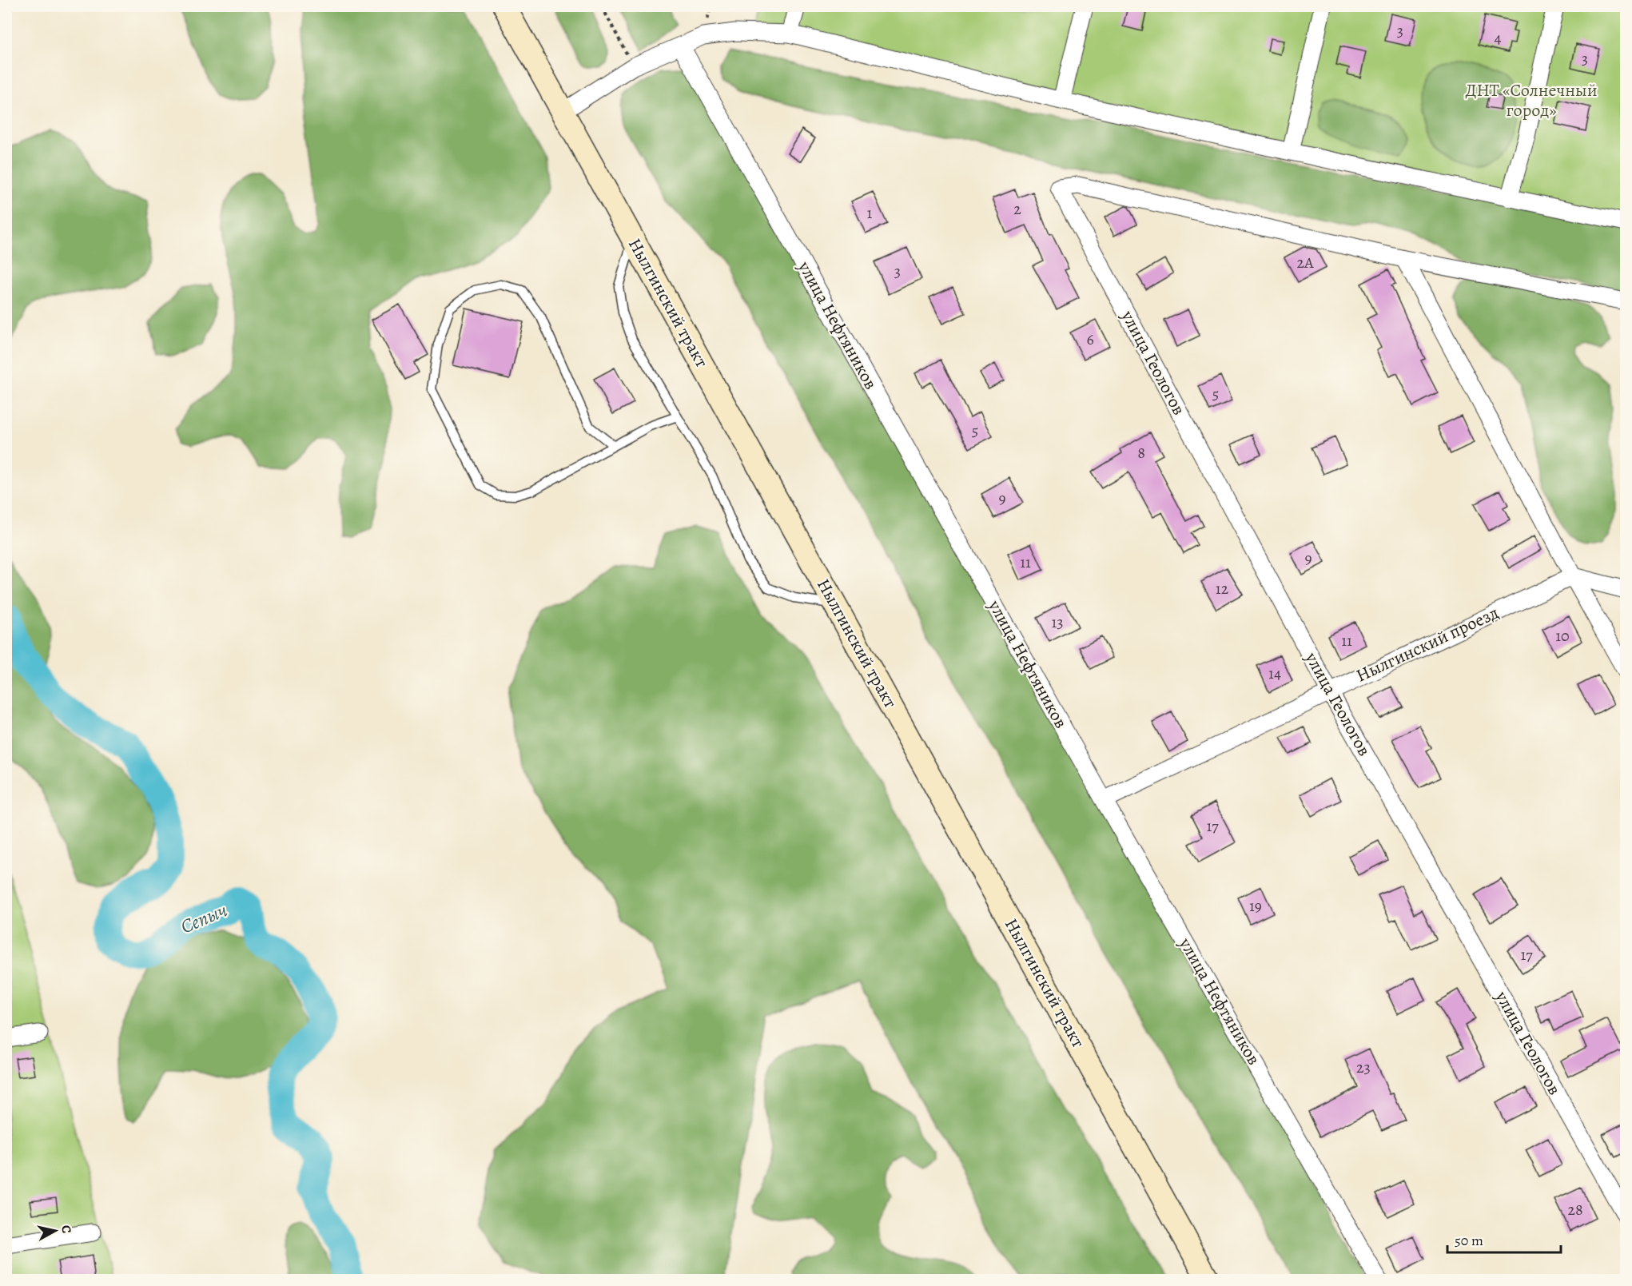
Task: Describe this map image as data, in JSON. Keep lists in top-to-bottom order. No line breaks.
{"streets":{"main road":["Нылгинский тракт"],"street":["улица Нефтяников","улица Геологов","Нылгинский проезд"]},"crossings":[["улица Нефтяников","Нылгинский проезд"],["улица Геологов","Нылгинский проезд"]],"water":["Сепыч"],"parks":["ДНТ «Солнечный город»"],"house_numbers":["3","4","3","2","1","2А","3","6","5","5","8","9","9","11","12","13","10","11","14","17","19","17","23","28"],"scale_bar":"50 m","north":"right"}
